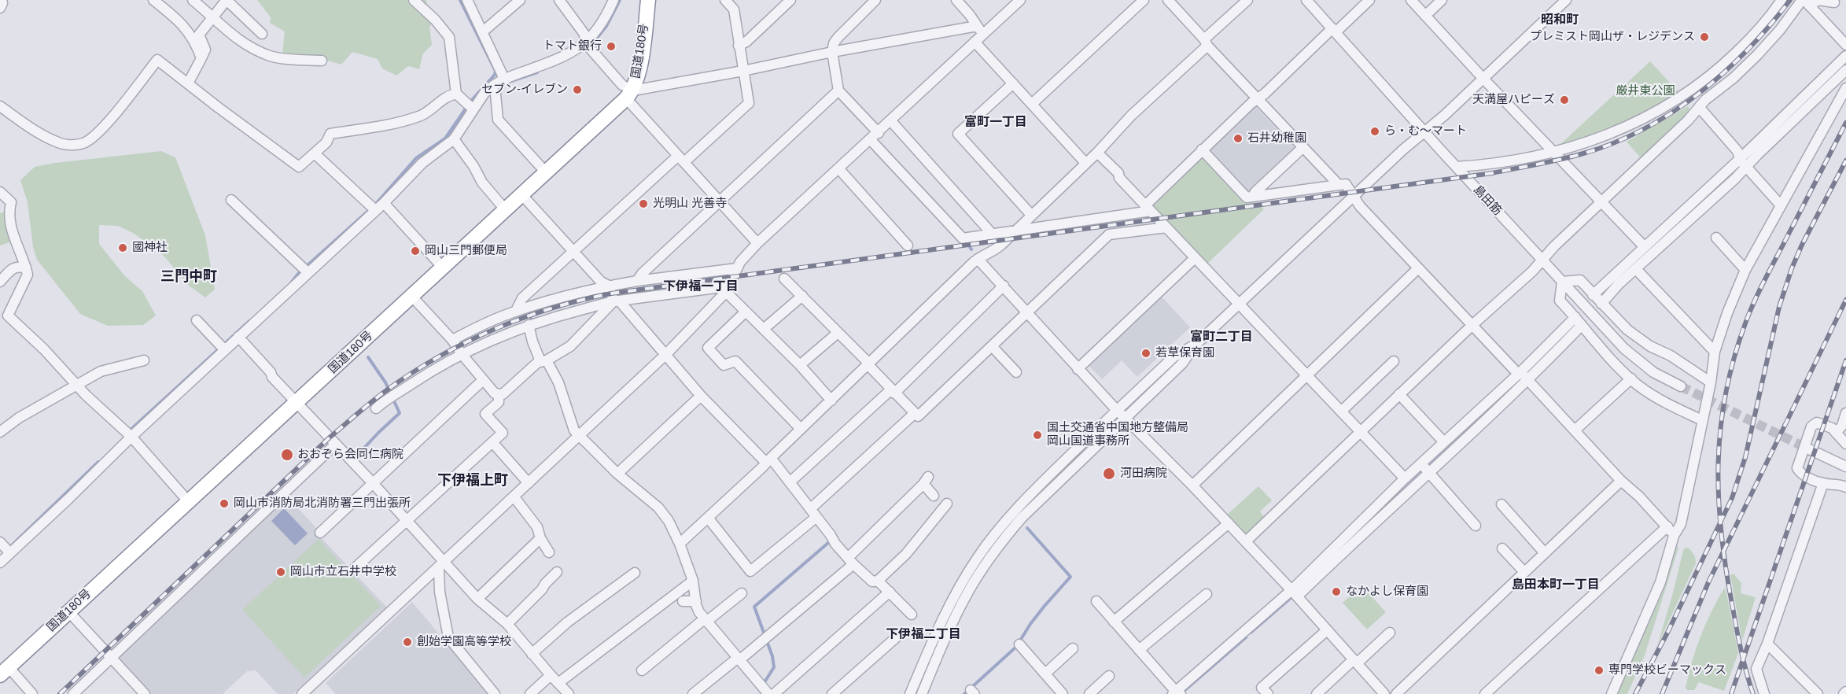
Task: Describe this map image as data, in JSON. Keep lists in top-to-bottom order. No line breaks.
{"streets":{"highway":["国道180号"],"street":["島田筋"]},"districts":["昭和町","富町一丁目","三門中町","下伊福一丁目","富町二丁目","下伊福上町","島田本町一丁目","下伊福二丁目"],"parks":["厳井東公園"],"places":["プレミスト岡山ザ・レジデンス","トマト銀行","セブン-イレブン","天満屋ハピーズ","ら・む〜マート","石井幼稚園","光明山 光善寺","國神社","岡山三門郵便局","若草保育園","国土交通省中国地方整備局 岡山国道事務所","おおぞら会同仁病院","河田病院","岡山市消防局北消防署三門出張所","岡山市立石井中学校","なかよし保育園","創始学園高等学校","専門学校ビーマックス"]}
